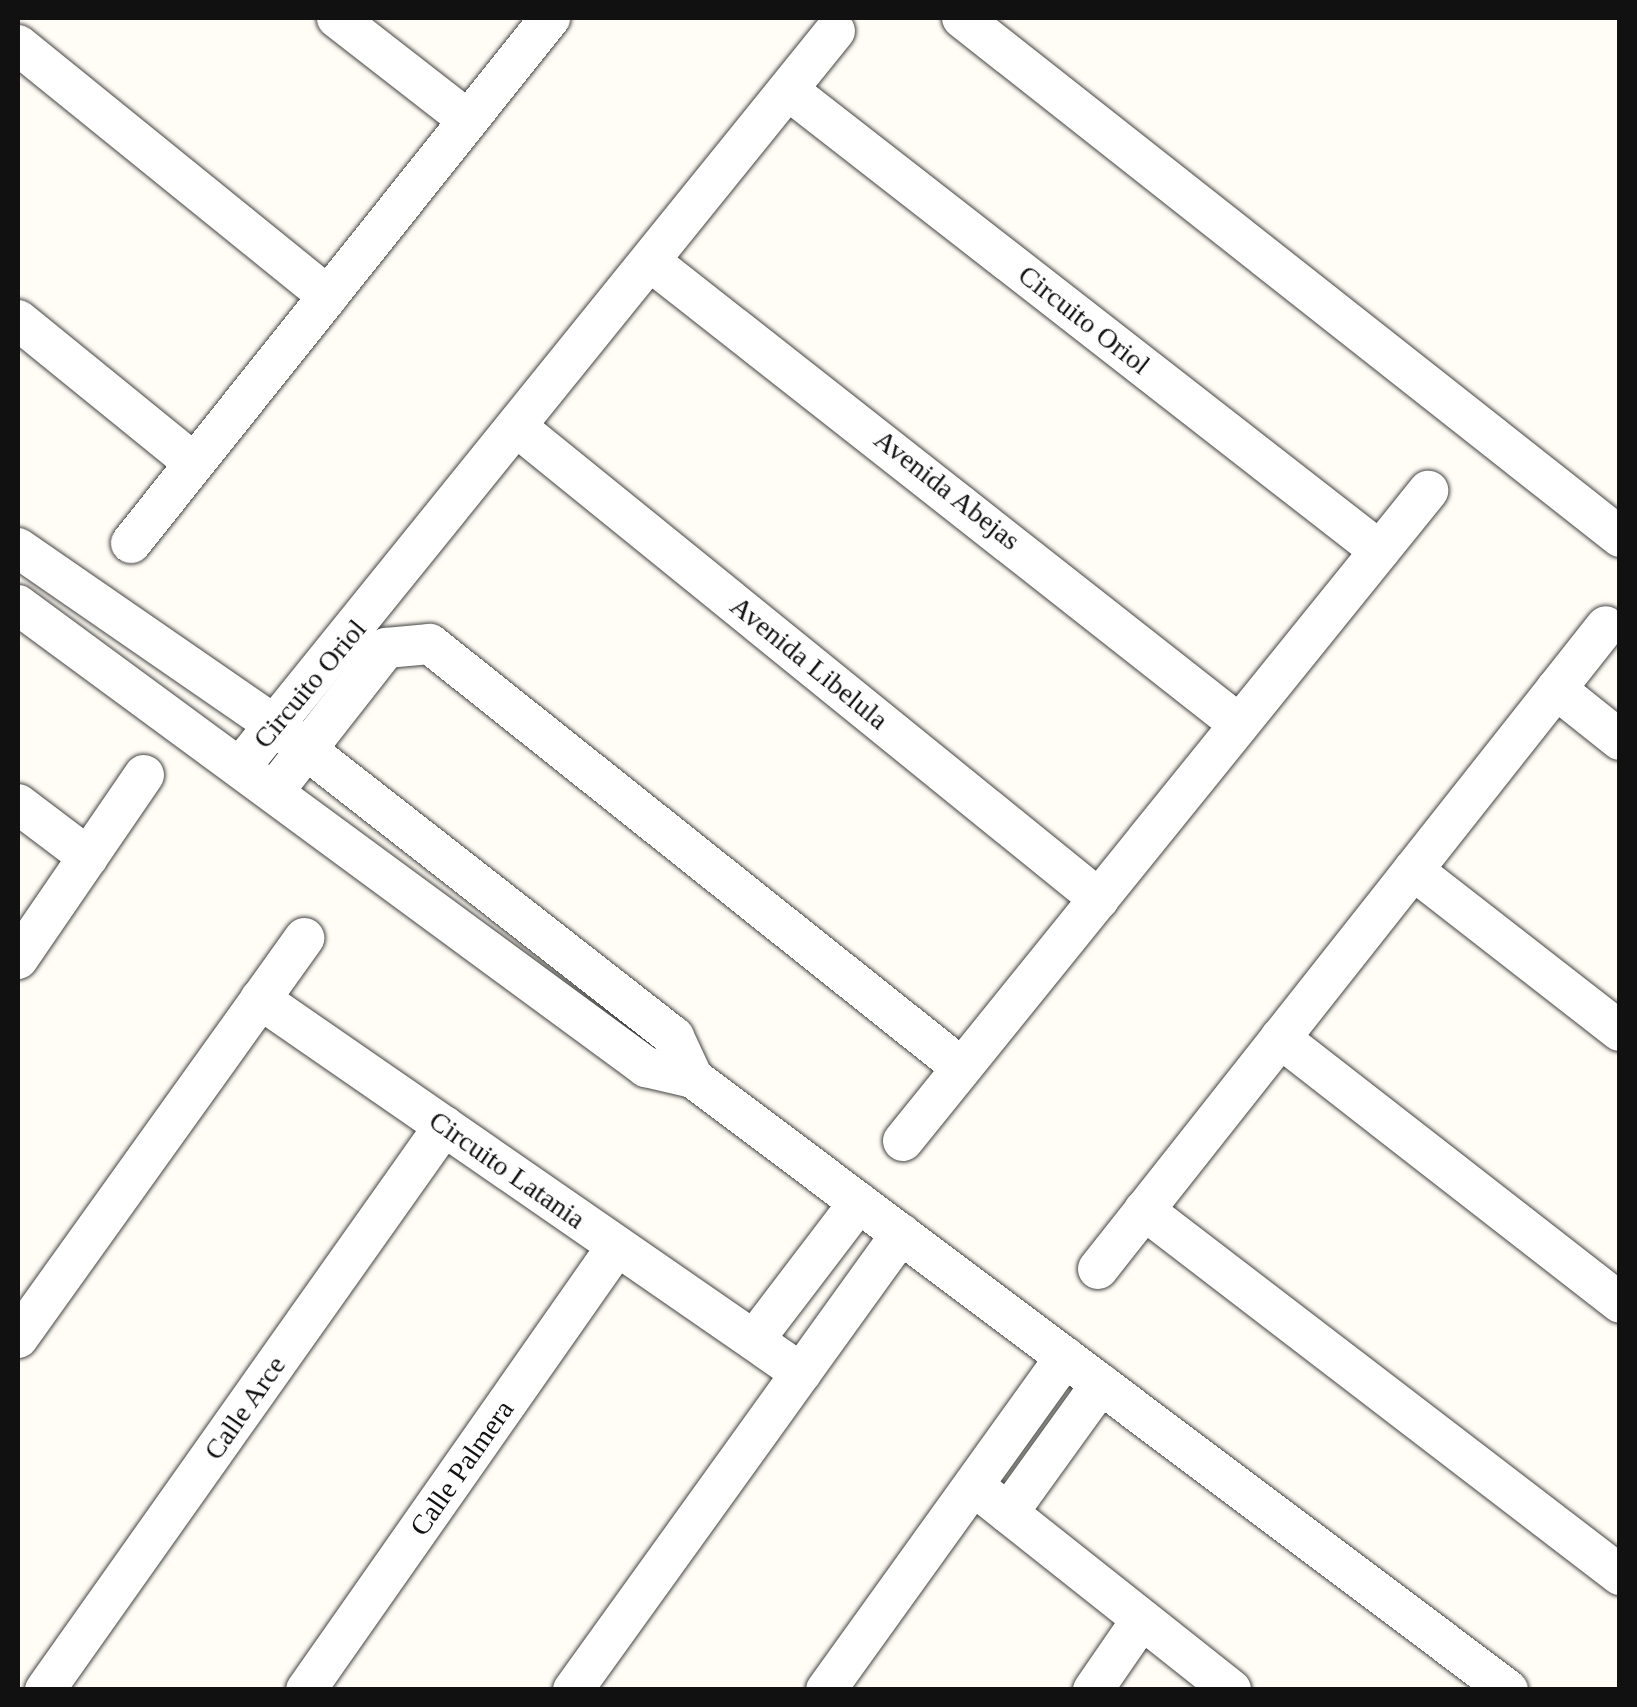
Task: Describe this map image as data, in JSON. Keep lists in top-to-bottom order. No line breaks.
{"streets":{"street":["Circuito Oriol","Avenida Abejas","Avenida Libelula","Circuito Latania","Calle Arce","Calle Palmera"]},"crossings":[["Circuito Oriol","Avenida Abejas"],["Circuito Oriol","Avenida Libelula"],["Circuito Latania","Calle Arce"],["Circuito Latania","Calle Palmera"]]}
